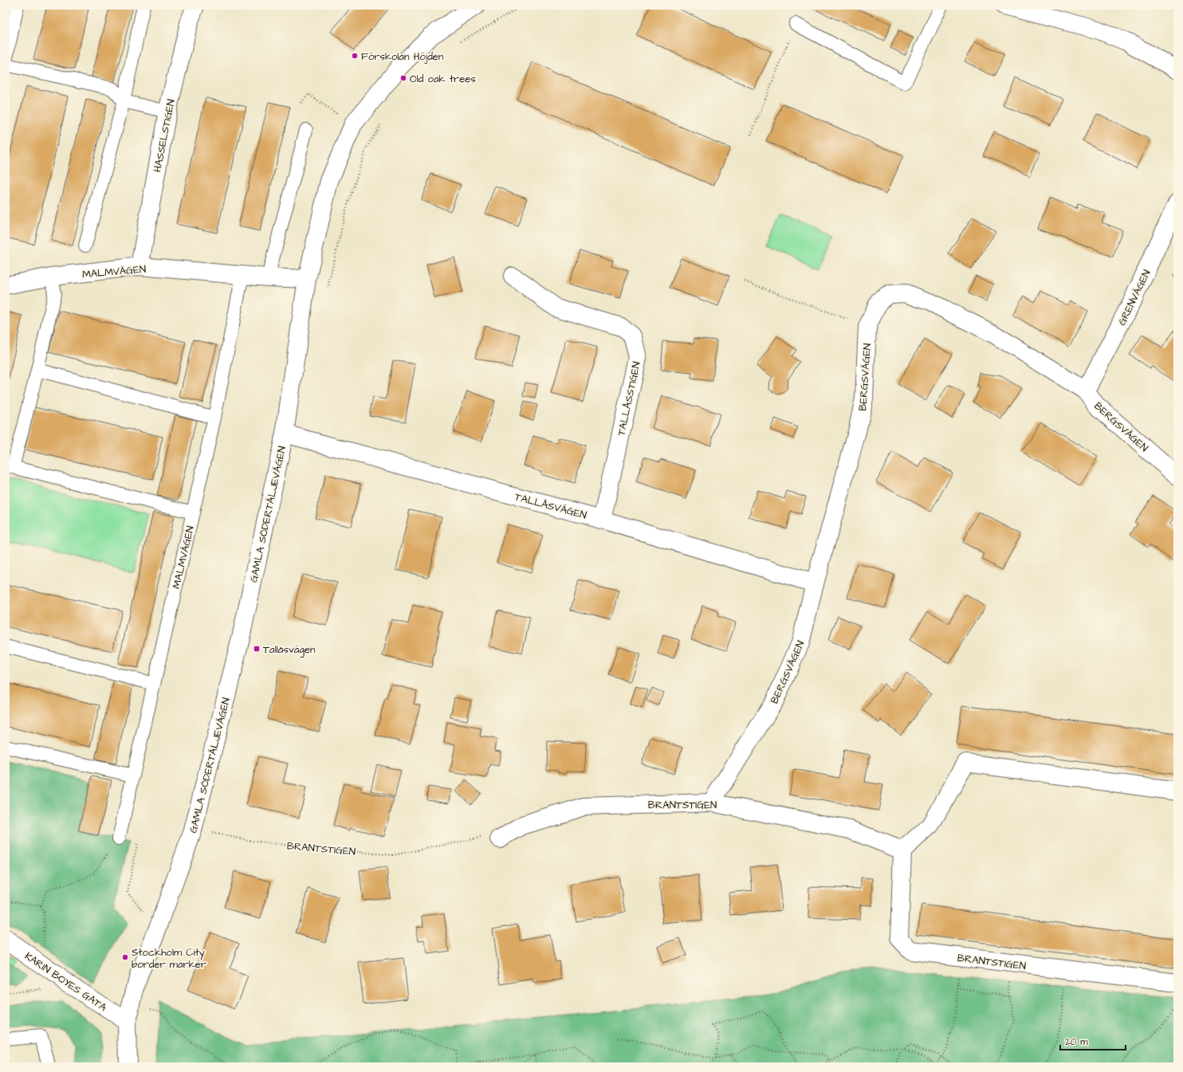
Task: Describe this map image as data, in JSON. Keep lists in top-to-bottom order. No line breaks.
{"streets":{"street":["HASSELSTIGEN","MALMVÄGEN","GRENVÄGEN","BERGSVÄGEN","TALLÅSSTIGEN","TALLÅSVÄGEN","GAMLA SÖDERTÄLJEVÄGEN","BRANTSTIGEN","KARIN BOYES GATA"]},"crossings":[["HASSELSTIGEN","MALMVÄGEN"],["MALMVÄGEN","GAMLA SÖDERTÄLJEVÄGEN"],["GRENVÄGEN","BERGSVÄGEN"],["BERGSVÄGEN","TALLÅSVÄGEN"],["BERGSVÄGEN","BRANTSTIGEN"],["TALLÅSSTIGEN","TALLÅSVÄGEN"],["TALLÅSVÄGEN","GAMLA SÖDERTÄLJEVÄGEN"],["GAMLA SÖDERTÄLJEVÄGEN","BRANTSTIGEN"],["GAMLA SÖDERTÄLJEVÄGEN","KARIN BOYES GATA"]],"places":{"other":["Förskolan Höjden","Old oak trees","Stockholm City border marker"],"transit":["Tallåsvägen"]},"scale_bar":"20 m"}
